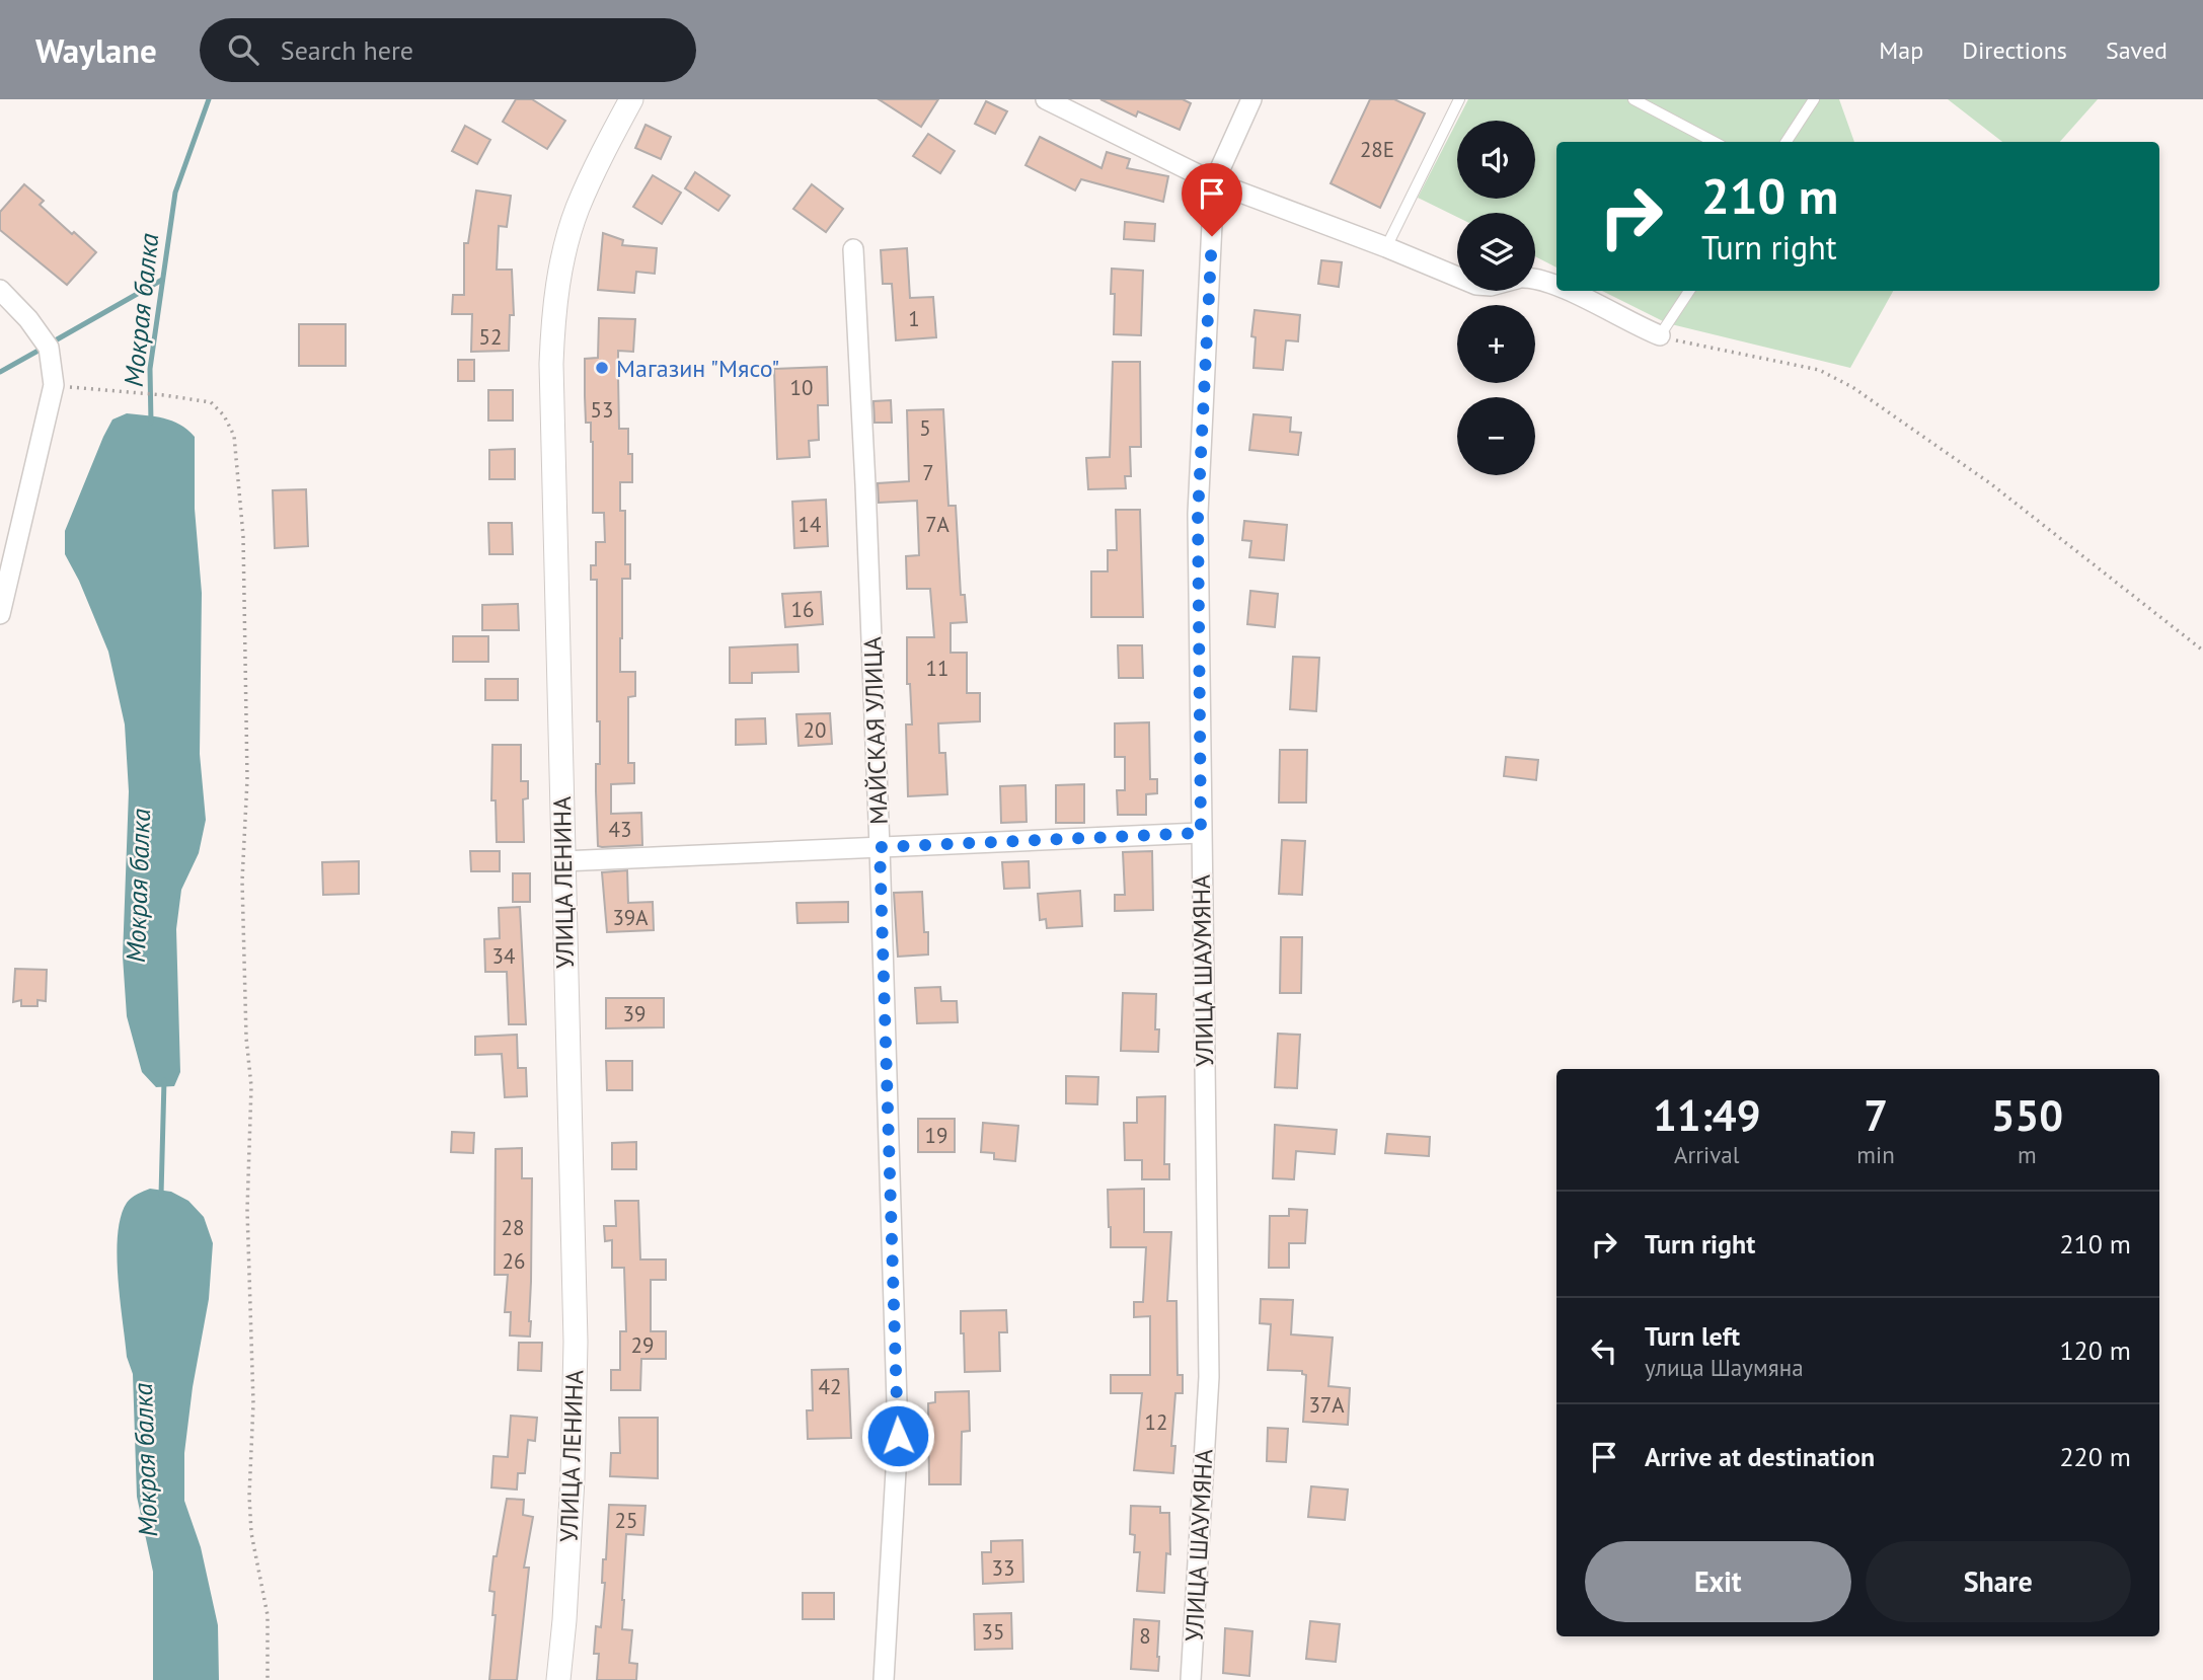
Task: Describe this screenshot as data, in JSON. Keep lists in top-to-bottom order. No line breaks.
{"streets":{"street":["МАЙСКАЯ УЛИЦА","УЛИЦА ЛЕНИНА","УЛИЦА ШАУМЯНА"]},"water":["Мокрая балка"],"places":["Магазин \"Мясо\""],"house_numbers":["28Е","1","52","10","53","5","7","14","7А","16","11","20","43","39А","34","39","19","28","26","29","42","37А","12","25","33","35","8"],"page":{"header":"Waylane","search":"Search here","nav":["Map","Directions","Saved"],"map_buttons":["+","−"],"turn":["210 m","Turn right"],"eta":["11:49","Arrival","7","min","550","m"],"list":[{"name":"Turn right","value":"210 m"},{"name":"Turn left","note":"улица Шаумяна","value":"120 m"},{"name":"Arrive at destination","value":"220 m"}],"buttons":["Exit","Share"]}}
